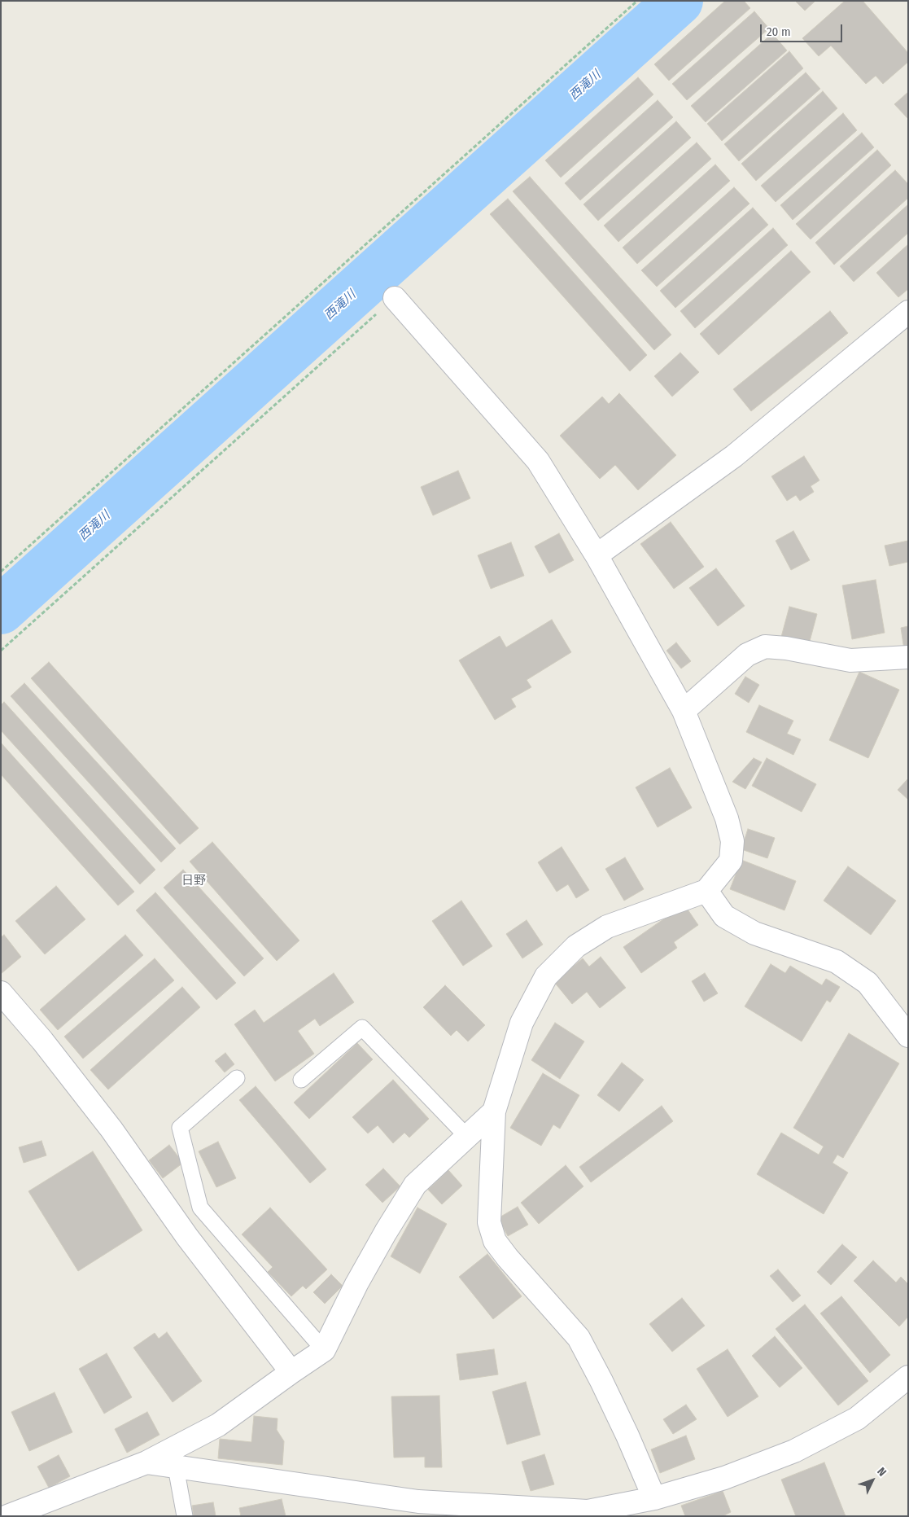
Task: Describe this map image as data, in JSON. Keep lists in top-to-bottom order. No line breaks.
{"districts":["日野"],"water":["西滝川"],"scale_bar":"20 m","north":"top right"}
